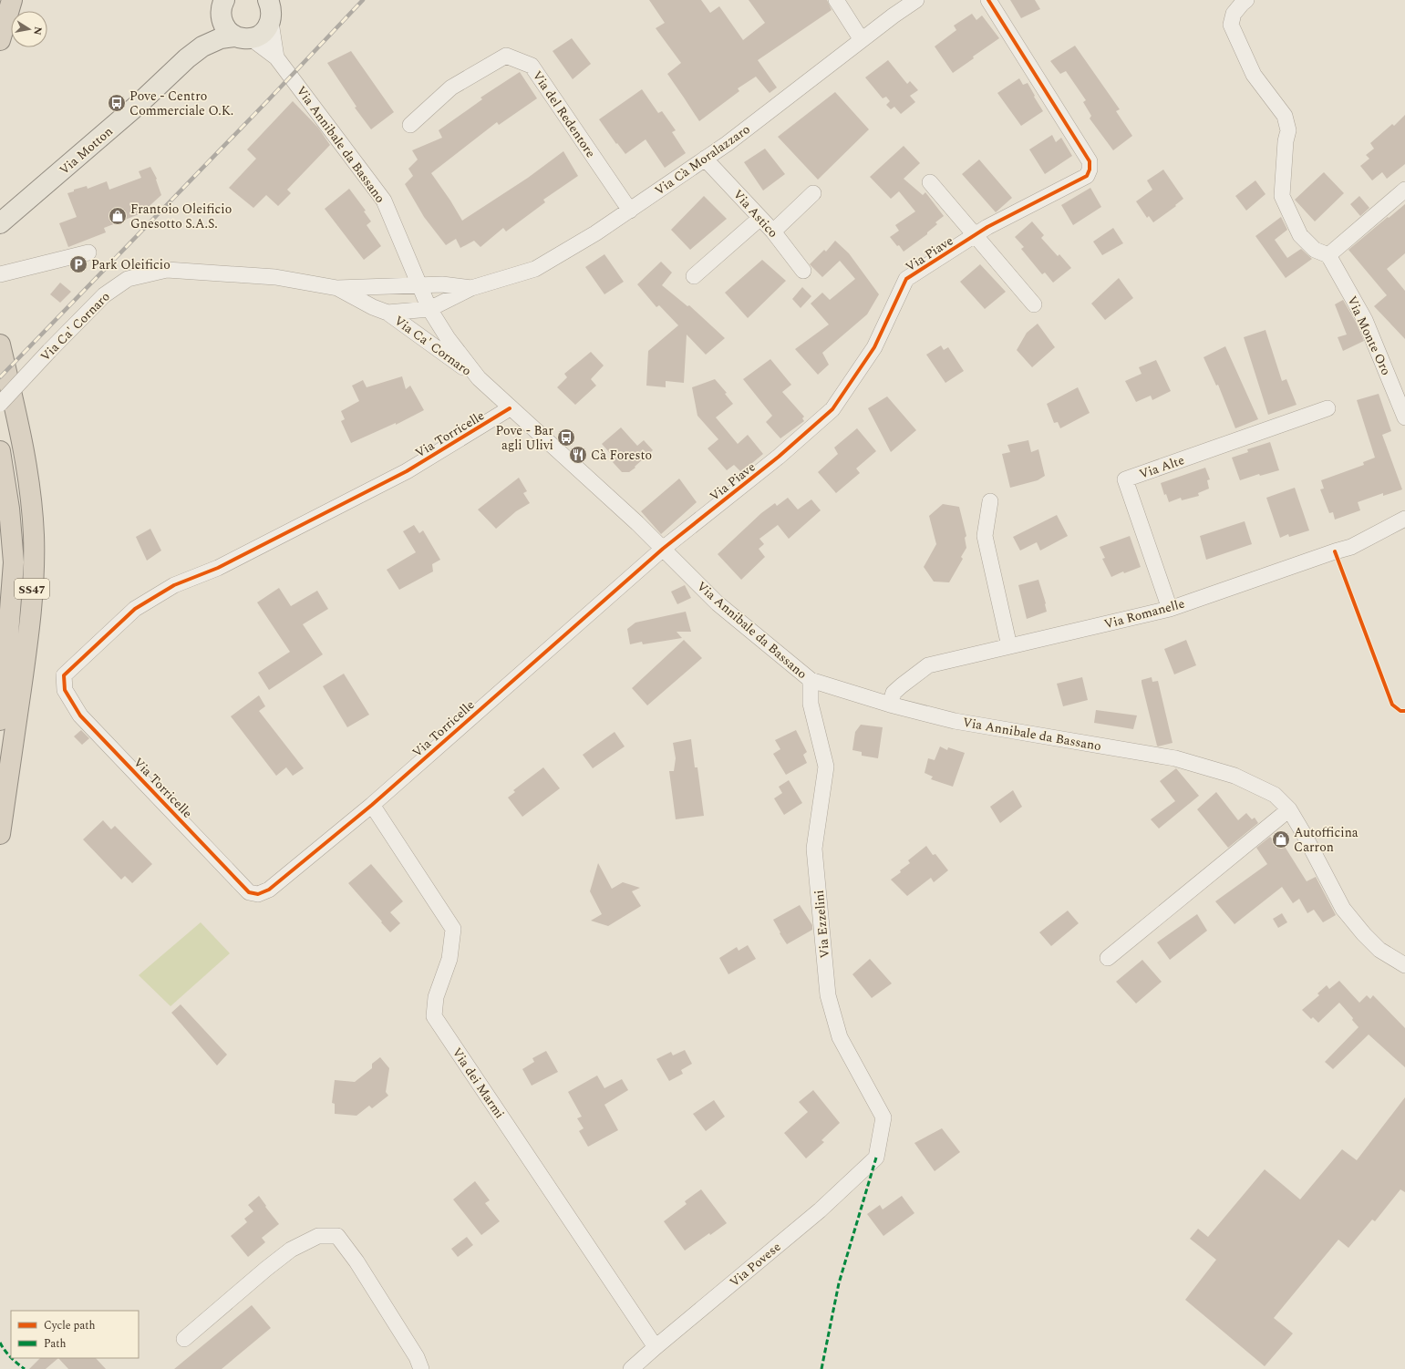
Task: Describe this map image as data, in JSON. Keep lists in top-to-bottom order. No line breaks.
{"streets":{"highway":["SS47"],"main road":["Via Motton"],"street":["Via del Redentore","Via Annibale da Bassano","Via Cà Moralazzaro","Via Astico","Via Piave","Via Ca' Cornaro","Via Monte Oro","Via Torricelle","Via Alte","Via Romanelle","Via Ezzelini","Via dei Marmi","Via Povese"]},"crossings":[["Via del Redentore","Via Cà Moralazzaro"],["Via Annibale da Bassano","Via Motton"],["Via Annibale da Bassano","Via Cà Moralazzaro"],["Via Annibale da Bassano","Via Piave"],["Via Annibale da Bassano","Via Ca' Cornaro"],["Via Annibale da Bassano","Via Torricelle"],["Via Annibale da Bassano","Via Romanelle"],["Via Annibale da Bassano","Via Ezzelini"],["Via Cà Moralazzaro","Via Astico"],["Via Cà Moralazzaro","Via Ca' Cornaro"],["Via Piave","Via Torricelle"],["Via Torricelle","Via dei Marmi"],["Via Alte","Via Romanelle"],["Via Ezzelini","Via Povese"],["Via dei Marmi","Via Povese"]],"places":{"bus stop":["Pove - Centro Commerciale O.K.","Pove - Bar agli Ulivi"],"shop":["Frantoio Oleificio Gnesotto S.A.S.","Autofficina Carron"],"parking":["Park Oleificio"],"restaurant":["Cà Foresto"]},"legend":["Cycle path","Path"],"north":"right"}
